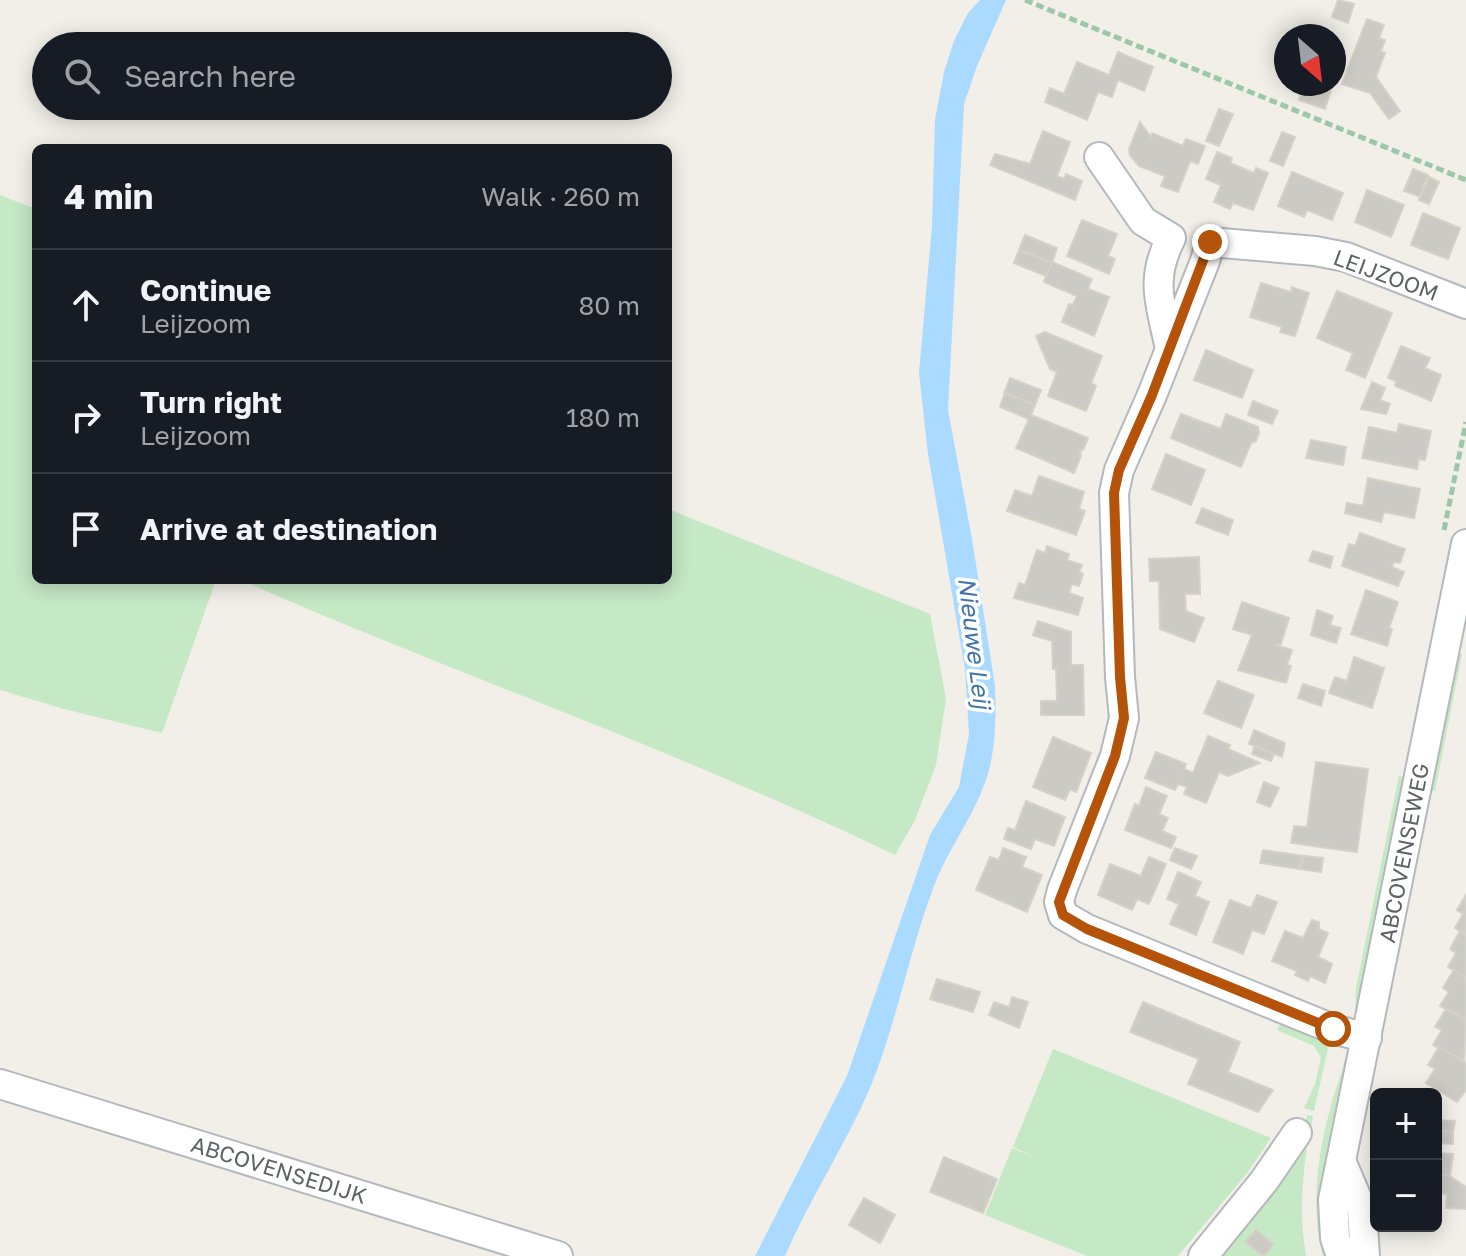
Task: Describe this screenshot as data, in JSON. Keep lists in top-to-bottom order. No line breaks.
{"streets":{"street":["LEIJZOOM","ABCOVENSEWEG","ABCOVENSEDIJK"]},"water":["Nieuwe Leij"],"north":"bottom right","page":{"search":"Search here","heading":["4 min","Walk · 260 m"],"list":[["Continue","Leijzoom","80 m"],["Turn right","Leijzoom","180 m"],"Arrive at destination"],"map_buttons":["+","−"]}}
